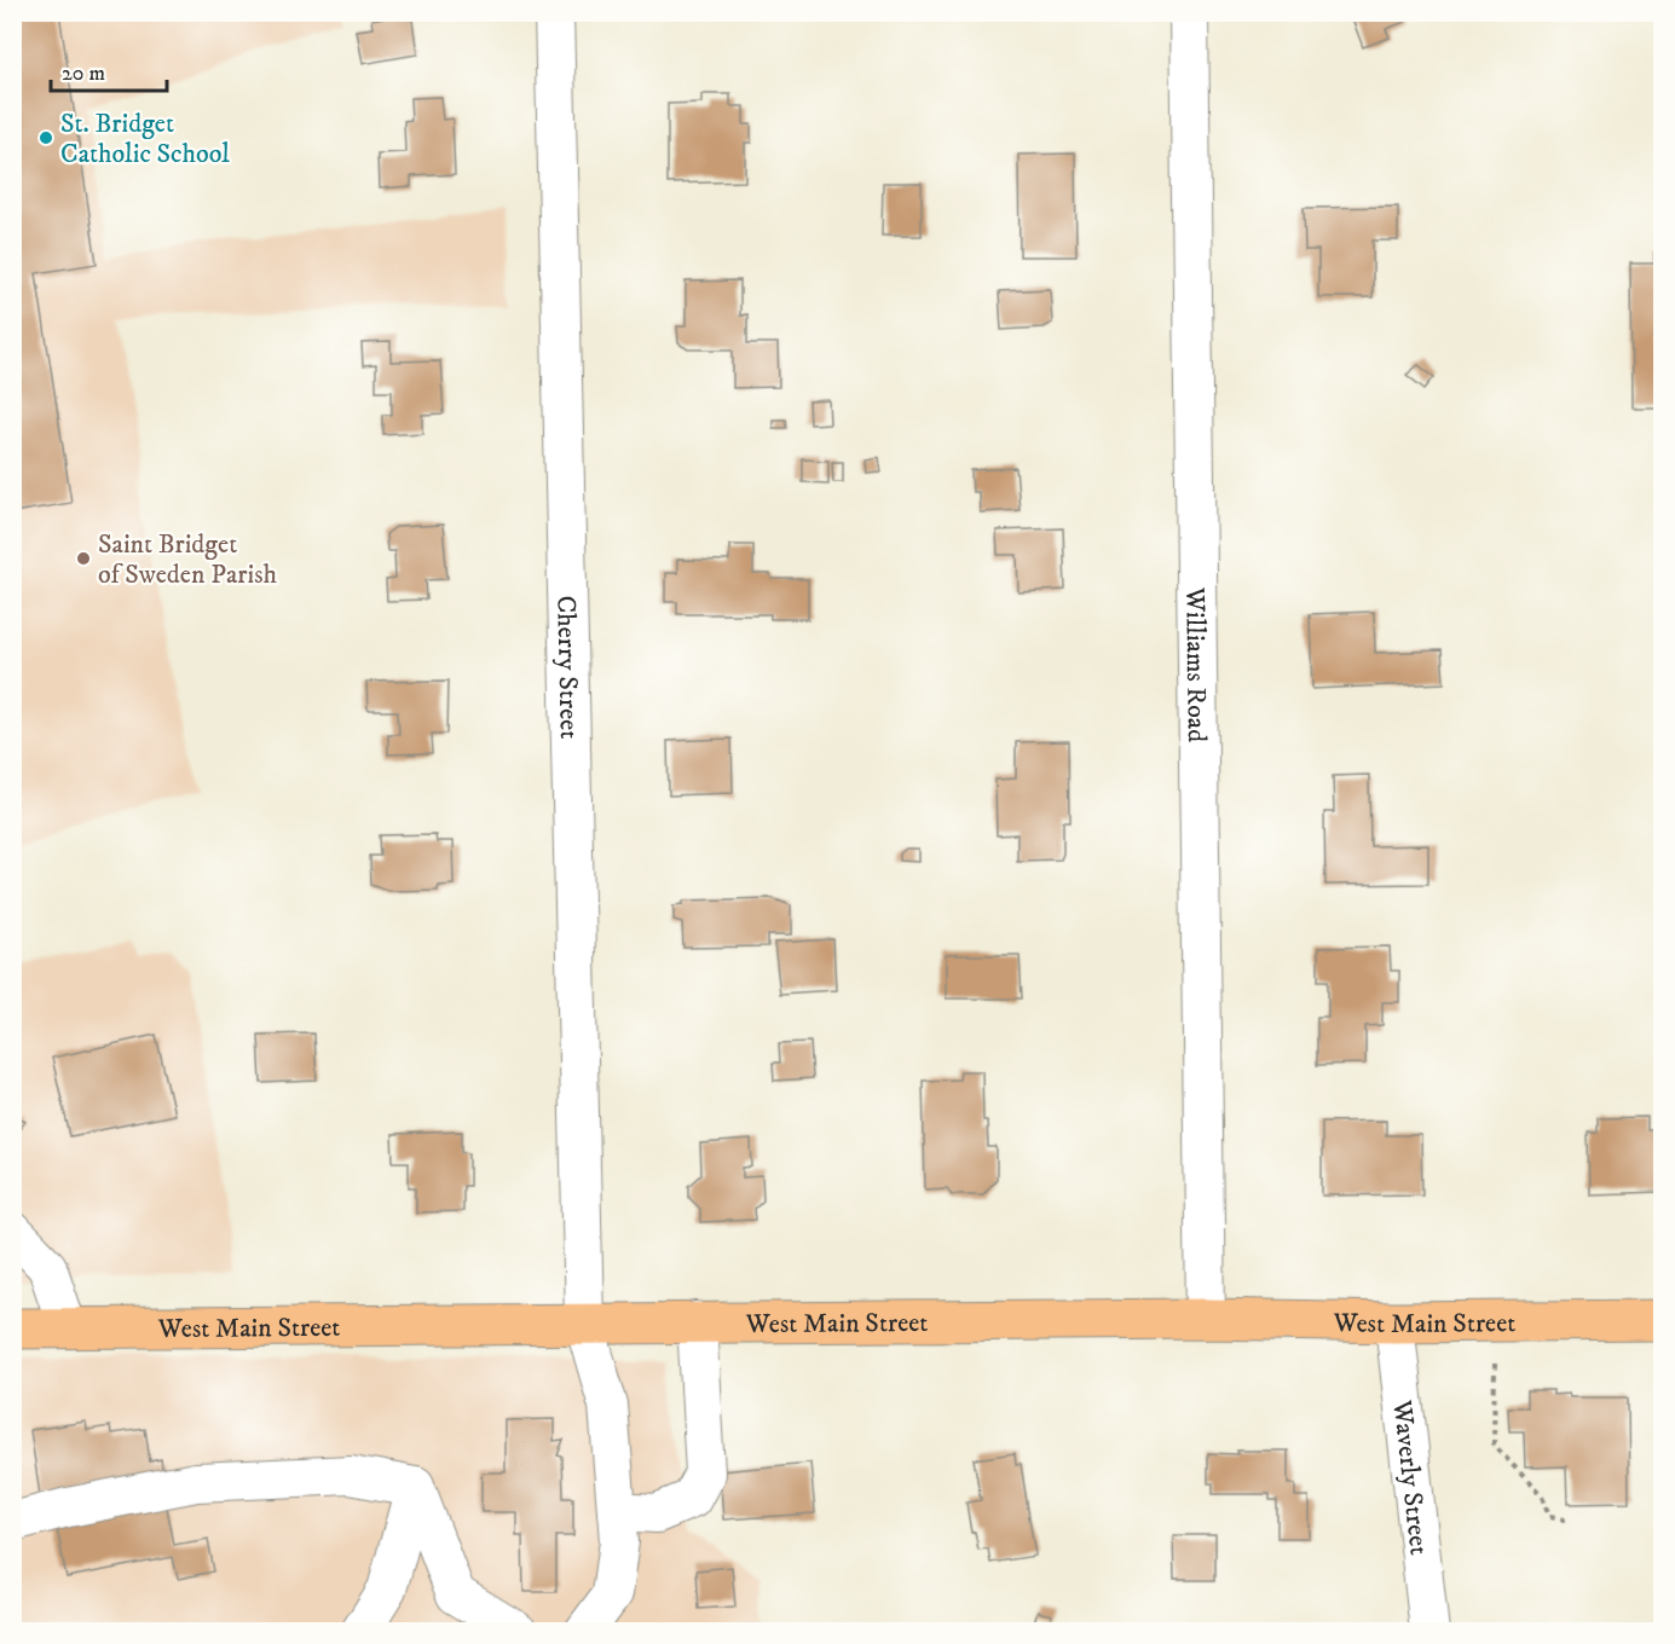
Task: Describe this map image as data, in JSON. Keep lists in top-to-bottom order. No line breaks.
{"streets":{"main road":["West Main Street"],"street":["Williams Road","Cherry Street","Waverly Street"]},"crossings":[["Williams Road","West Main Street"],["Cherry Street","West Main Street"],["West Main Street","Waverly Street"]],"places":["St. Bridget Catholic School","Saint Bridget of Sweden Parish"],"scale_bar":"20 m"}
